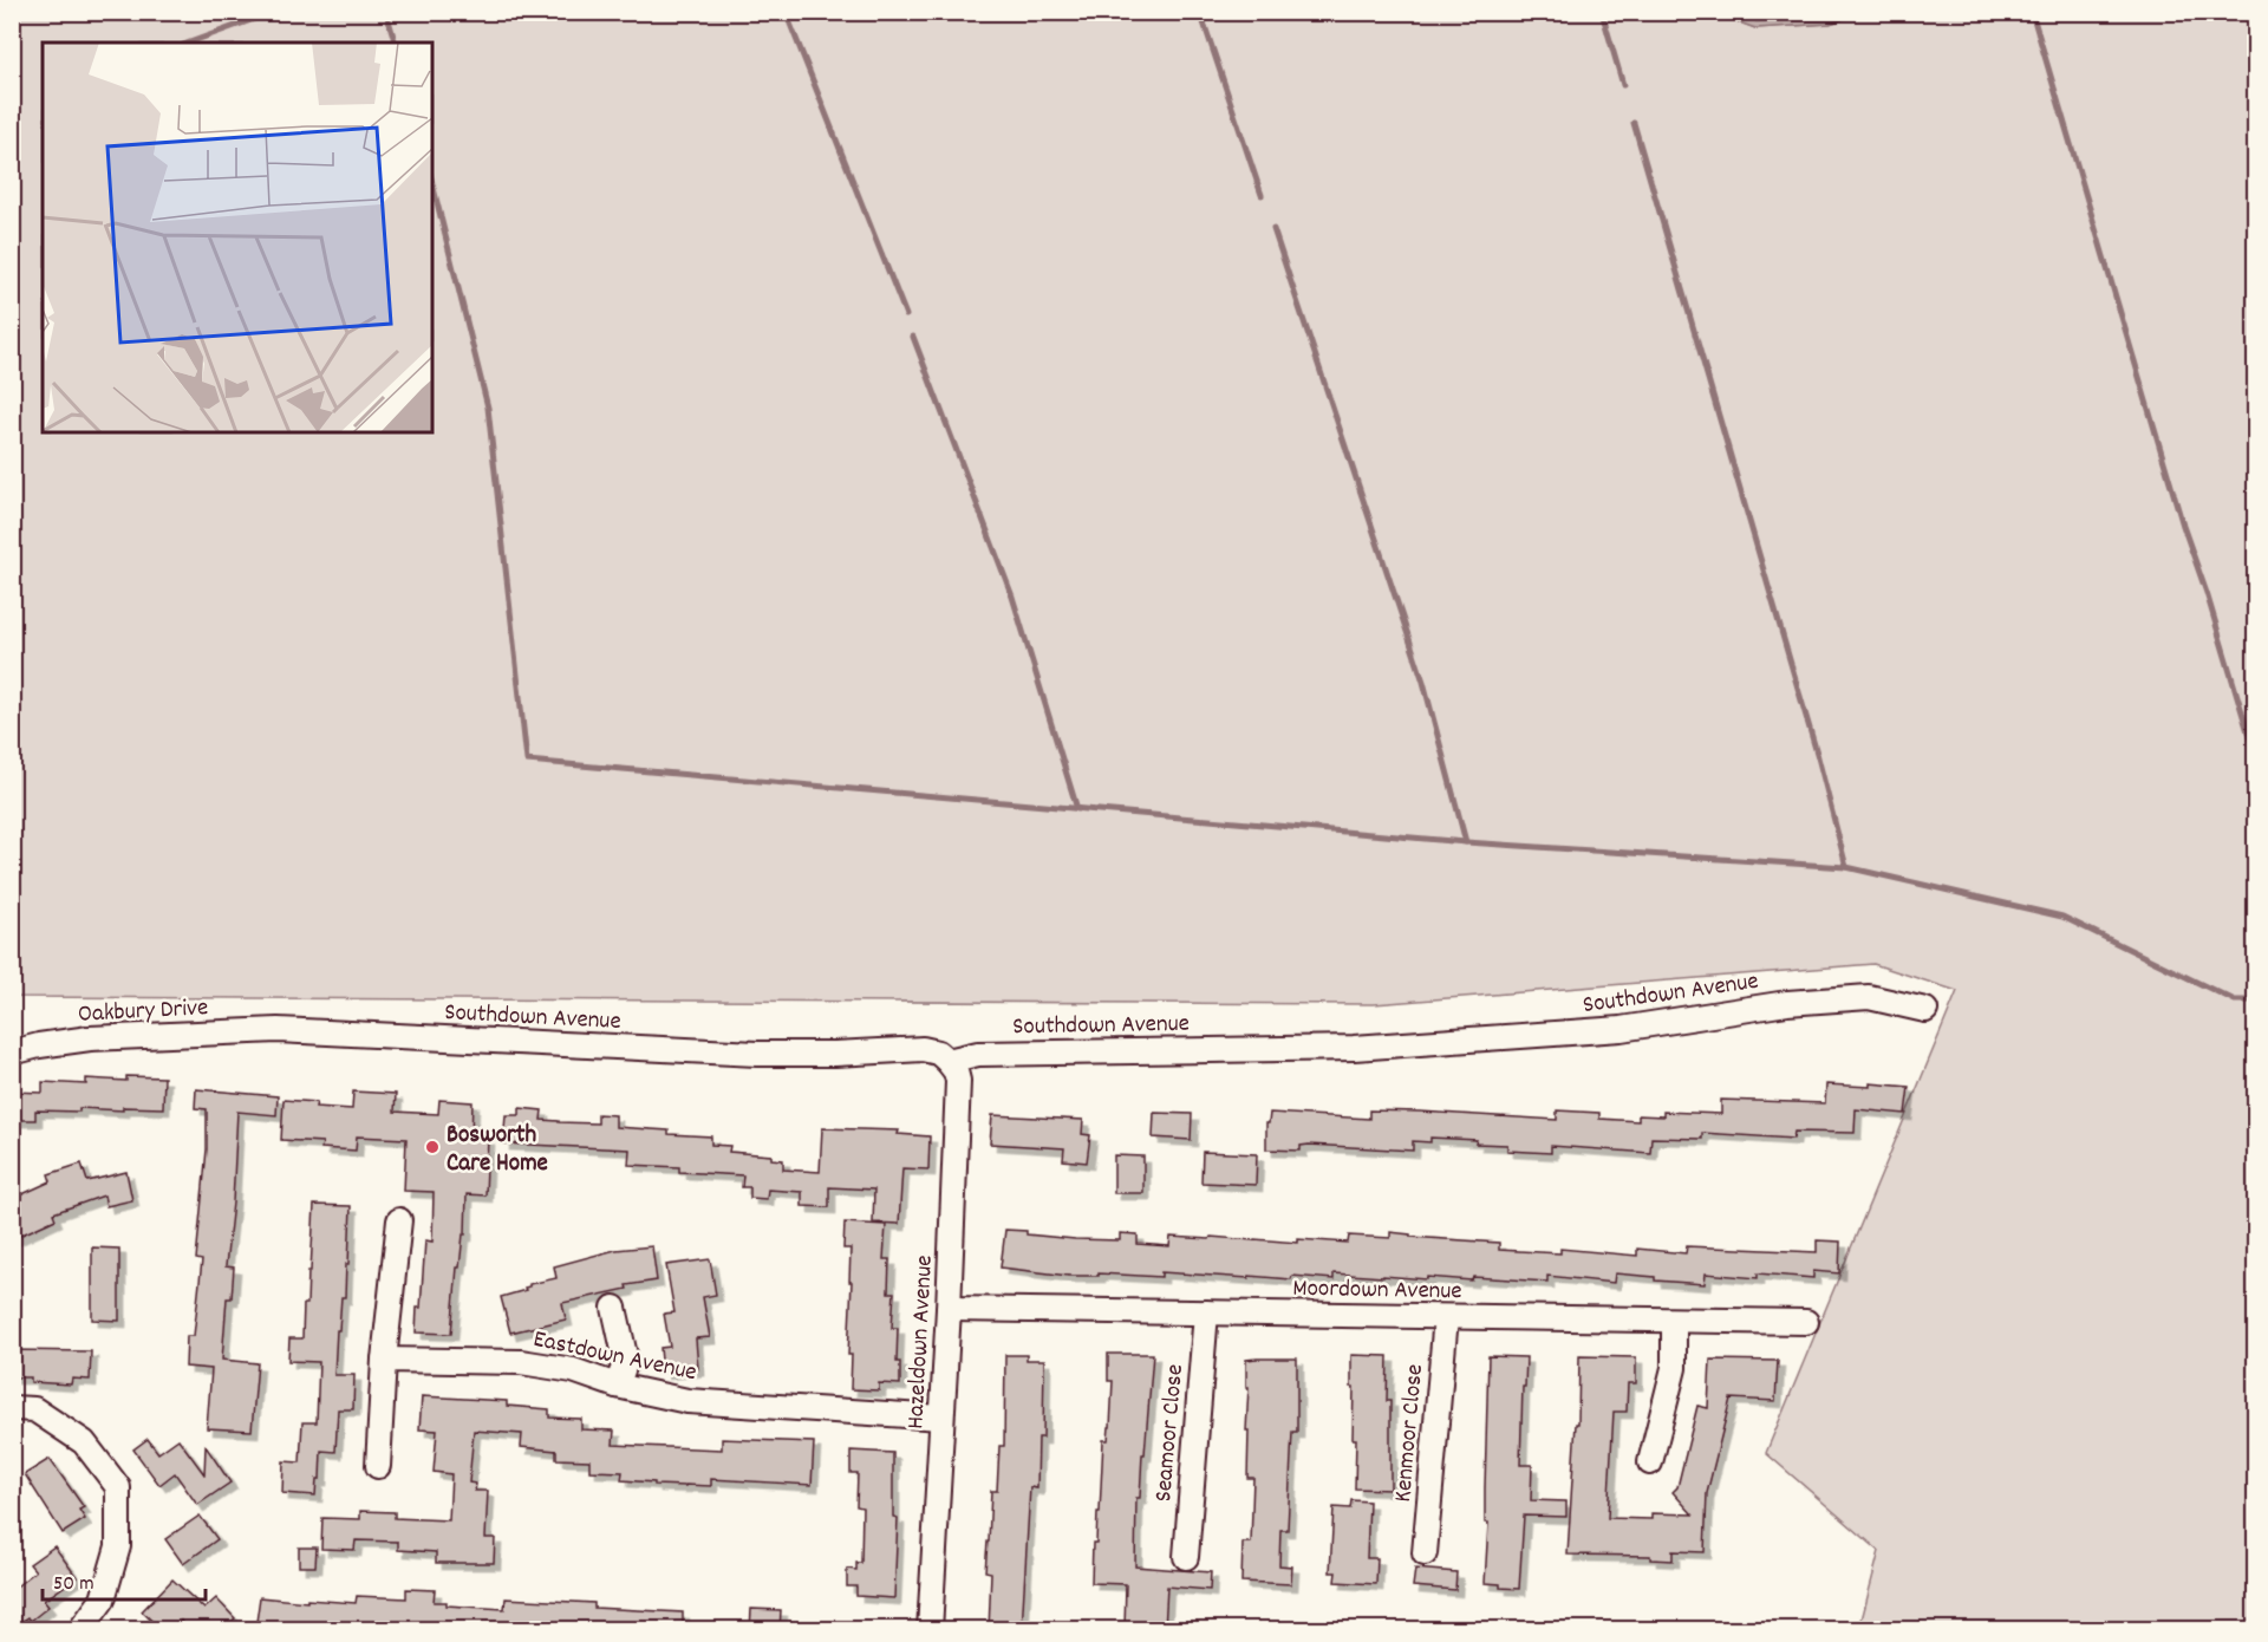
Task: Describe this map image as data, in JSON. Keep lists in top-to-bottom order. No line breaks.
{"streets":{"street":["Southdown Avenue","Oakbury Drive","Moordown Avenue","Hazeldown Avenue","Eastdown Avenue","Seamoor Close","Kenmoor Close"]},"crossings":[["Southdown Avenue","Oakbury Drive"],["Southdown Avenue","Hazeldown Avenue"],["Moordown Avenue","Hazeldown Avenue"],["Moordown Avenue","Seamoor Close"],["Moordown Avenue","Kenmoor Close"],["Hazeldown Avenue","Eastdown Avenue"]],"places":["Bosworth Care Home"],"scale_bar":"50 m"}
